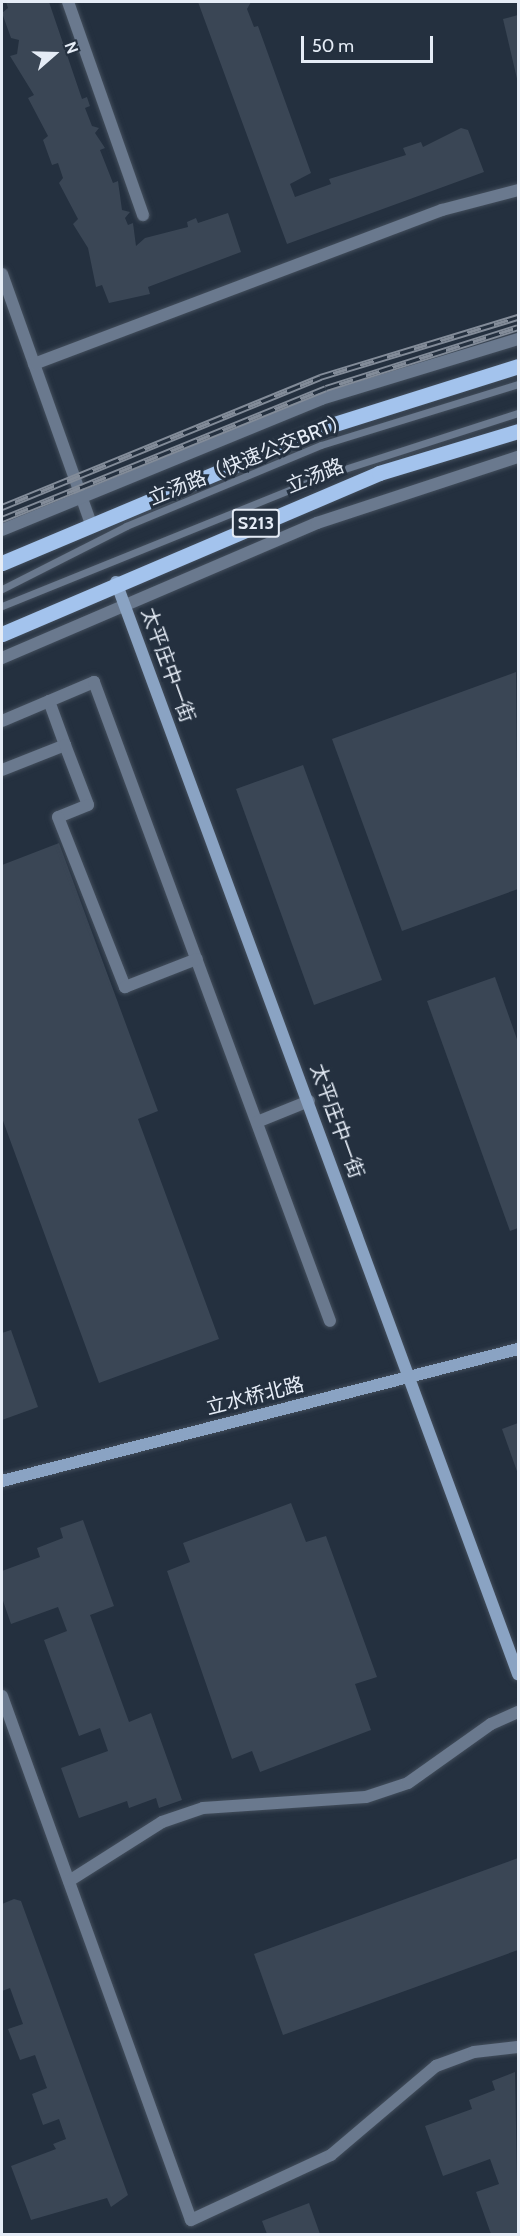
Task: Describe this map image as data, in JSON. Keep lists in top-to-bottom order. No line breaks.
{"streets":{"main road":["立汤路","S213"],"street":["太平庄中一街","立水桥北路"],"lane":["立汤路（快速公交BRT）"]},"crossings":[["立汤路","太平庄中一街"],["S213","太平庄中一街"],["太平庄中一街","立水桥北路"]],"scale_bar":"50 m","north":"right"}
